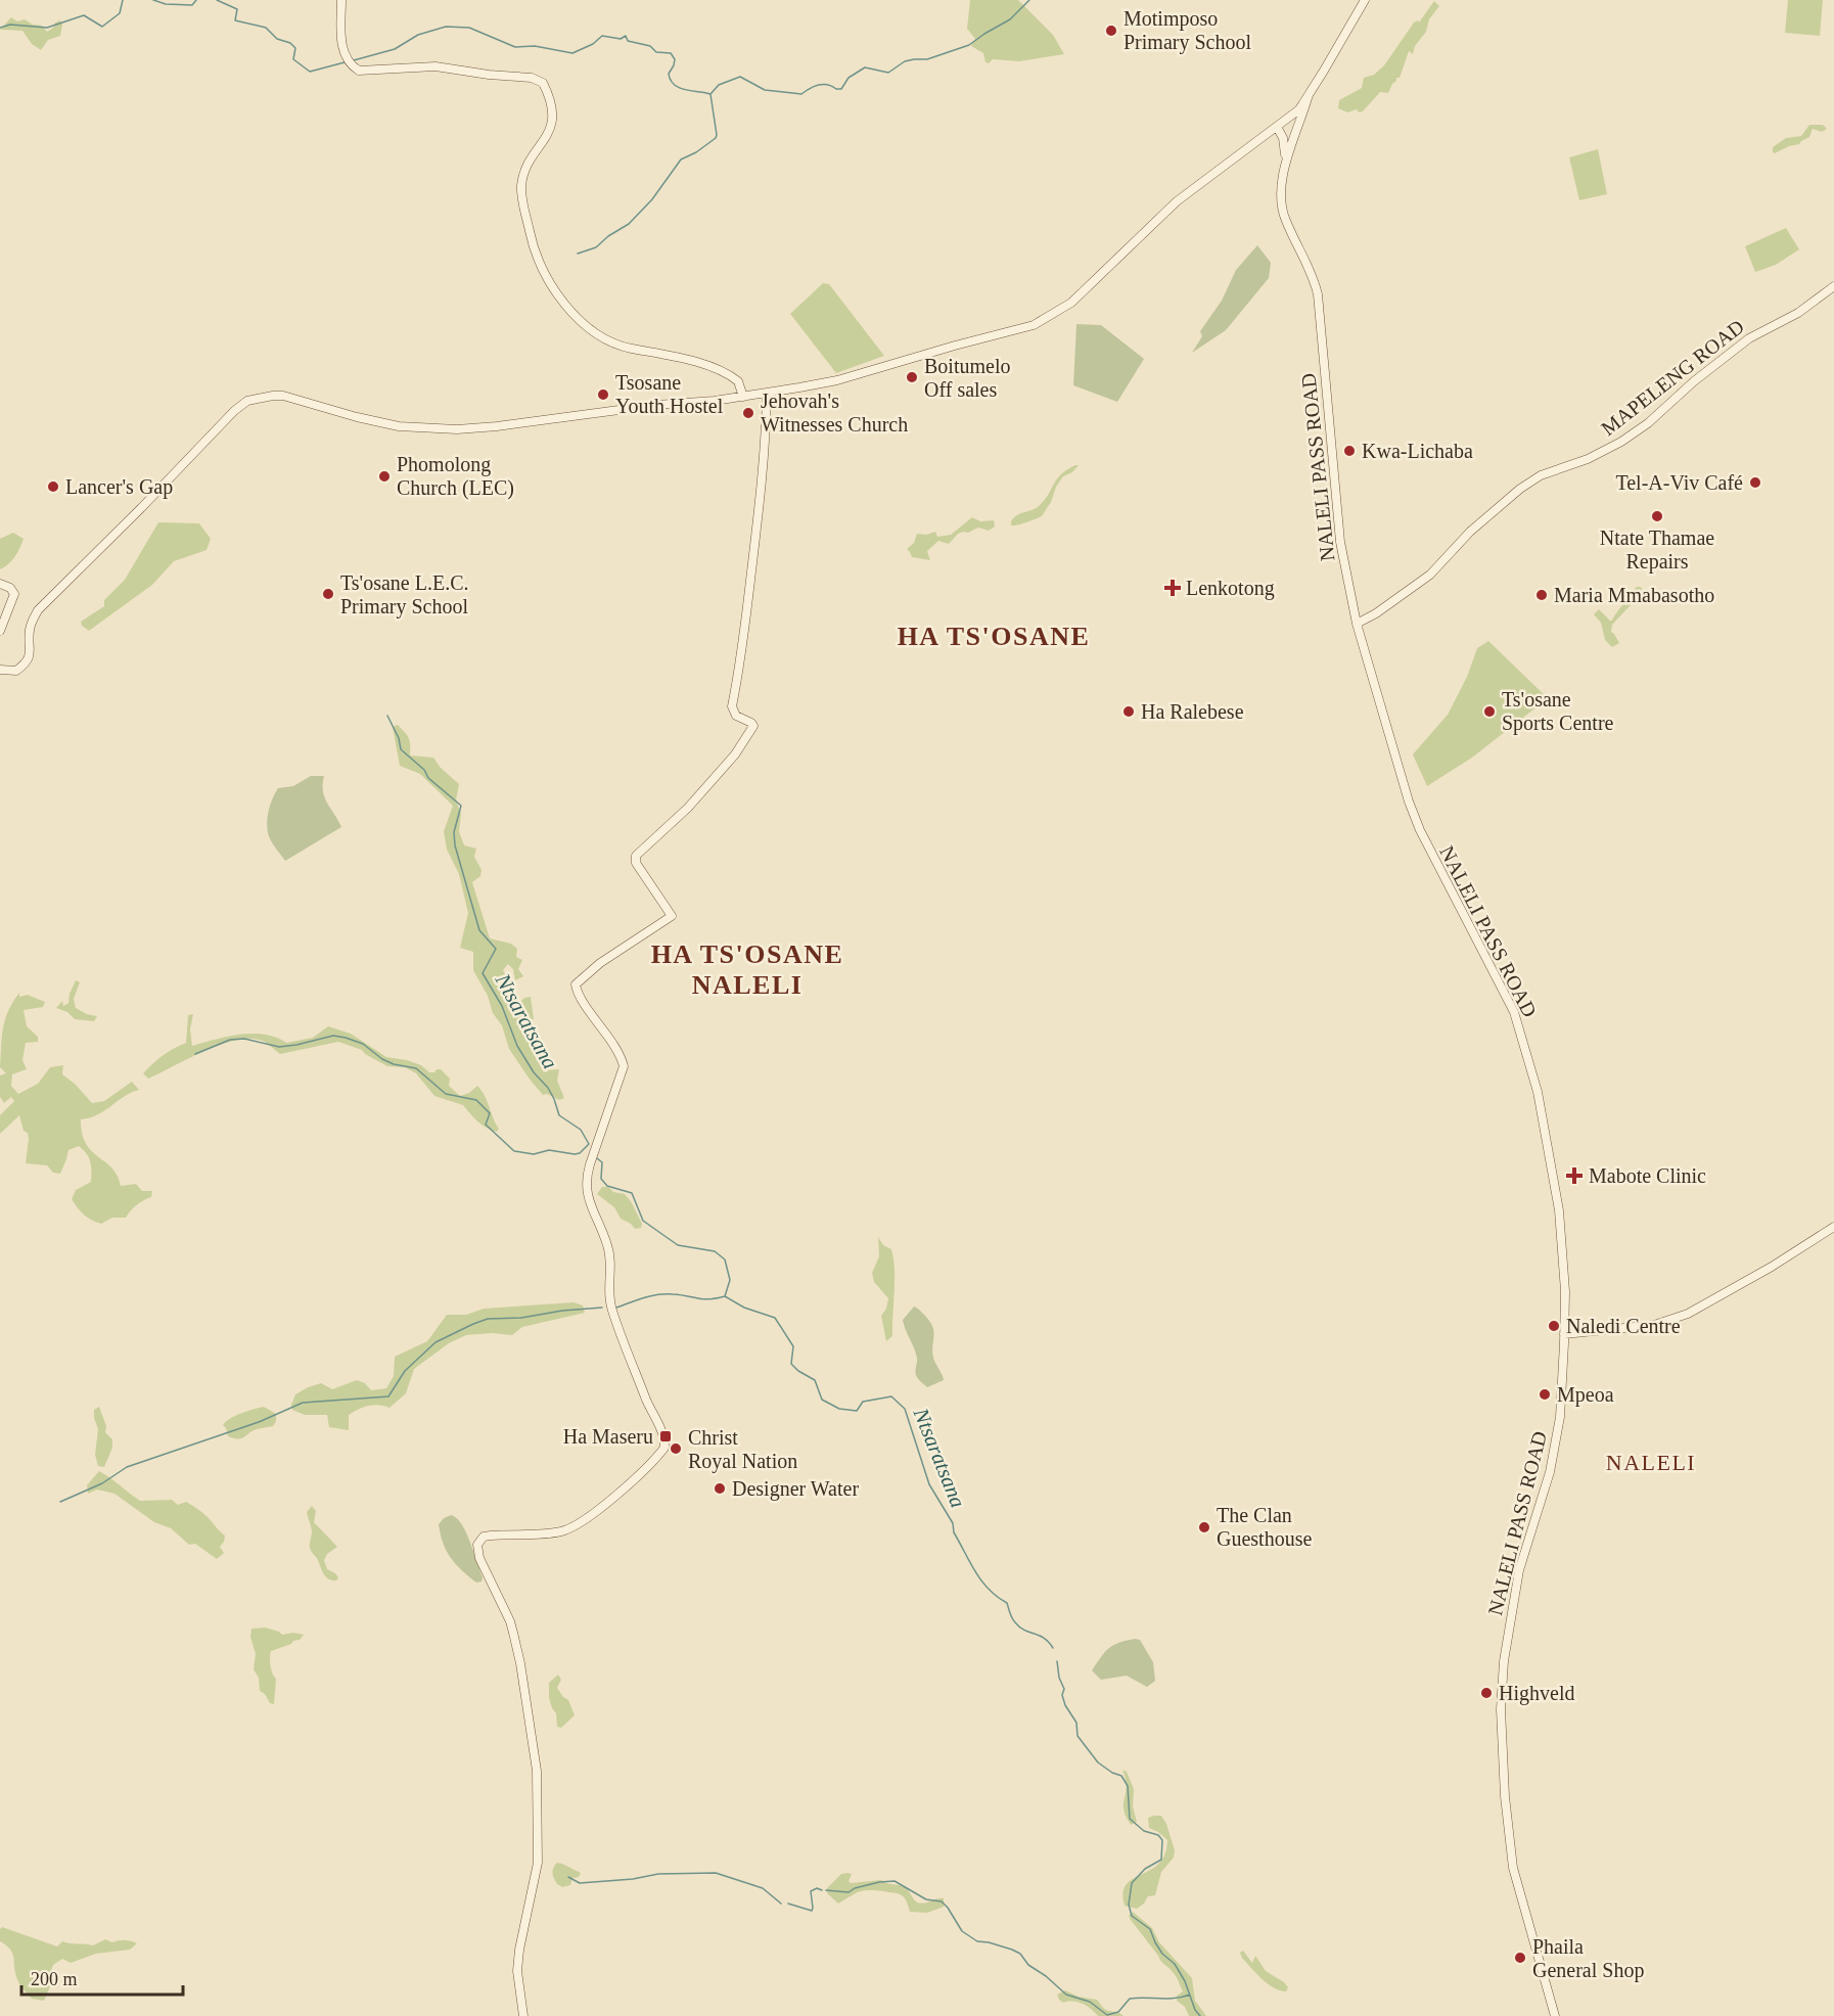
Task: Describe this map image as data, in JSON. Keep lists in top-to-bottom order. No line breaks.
{"streets":{"main road":["MAPELENG ROAD","NALELI PASS ROAD"]},"crossings":[["MAPELENG ROAD","NALELI PASS ROAD"]],"districts":["HA TS'OSANE","HA TS'OSANE NALELI","NALELI"],"water":["Ntsaratsana"],"places":{"other":["Motimposo Primary School","Boitumelo Off sales","Tsosane Youth Hostel","Jehovah's Witnesses Church","Kwa-Lichaba","Phomolong Church (LEC)","Tel-A-Viv Café","Lancer's Gap","Ntate Thamae Repairs","Ts'osane L.E.C. Primary School","Maria Mmabasotho","Ha Ralebese","Ts'osane Sports Centre","Naledi Centre","Mpeoa","Christ Royal Nation","Designer Water","The Clan Guesthouse","Highveld","Phaila General Shop"],"health":["Lenkotong","Mabote Clinic"],"transit":["Ha Maseru"]},"scale_bar":"200 m"}
